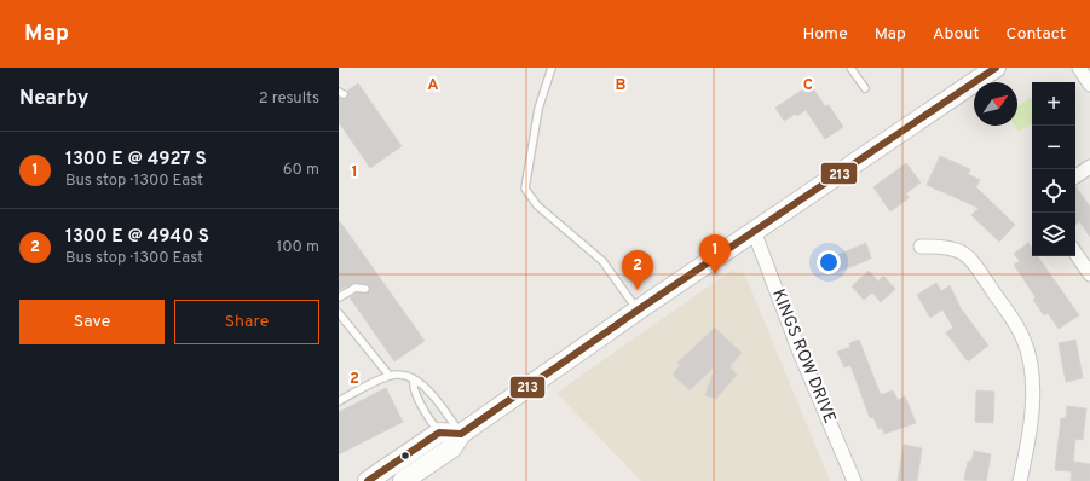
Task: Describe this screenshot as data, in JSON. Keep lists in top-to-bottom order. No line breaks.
{"streets":{"street":["KINGS ROW DRIVE"]},"lines":["transit line 213"],"north":"top right","page":{"header":"Map","nav":["Home","Map","About","Contact"],"heading":["Nearby","2 results"],"map_buttons":["+","−"],"list":[{"mark":"1","name":"1300 E @ 4927 S","note":"Bus stop · 1300 East","value":"60 m"},{"mark":"2","name":"1300 E @ 4940 S","note":"Bus stop · 1300 East","value":"100 m"}],"pins":["1","2"],"buttons":["Save","Share"]},"grid":{"columns":["A","B","C"],"rows":["1","2"]}}
